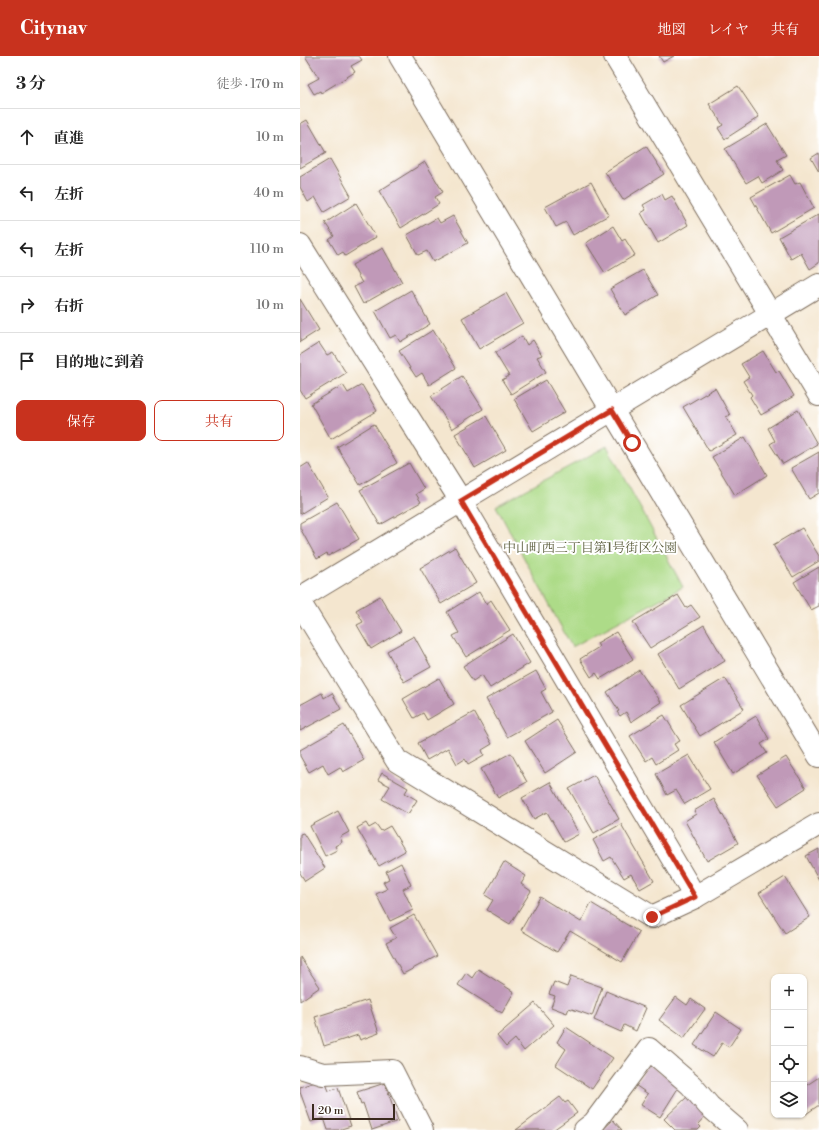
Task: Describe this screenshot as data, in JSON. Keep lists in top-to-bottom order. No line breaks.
{"parks":["中山町西三丁目第1号街区公園"],"scale_bar":"20 m","page":{"header":"Citynav","nav":["地図","レイヤ","共有"],"heading":["3 分","徒歩 · 170 m"],"list":[["直進","10 m"],["左折","40 m"],["左折","110 m"],["右折","10 m"],"目的地に到着"],"buttons":["保存","共有"],"map_buttons":["+","−"],"scale":"20 m"}}
